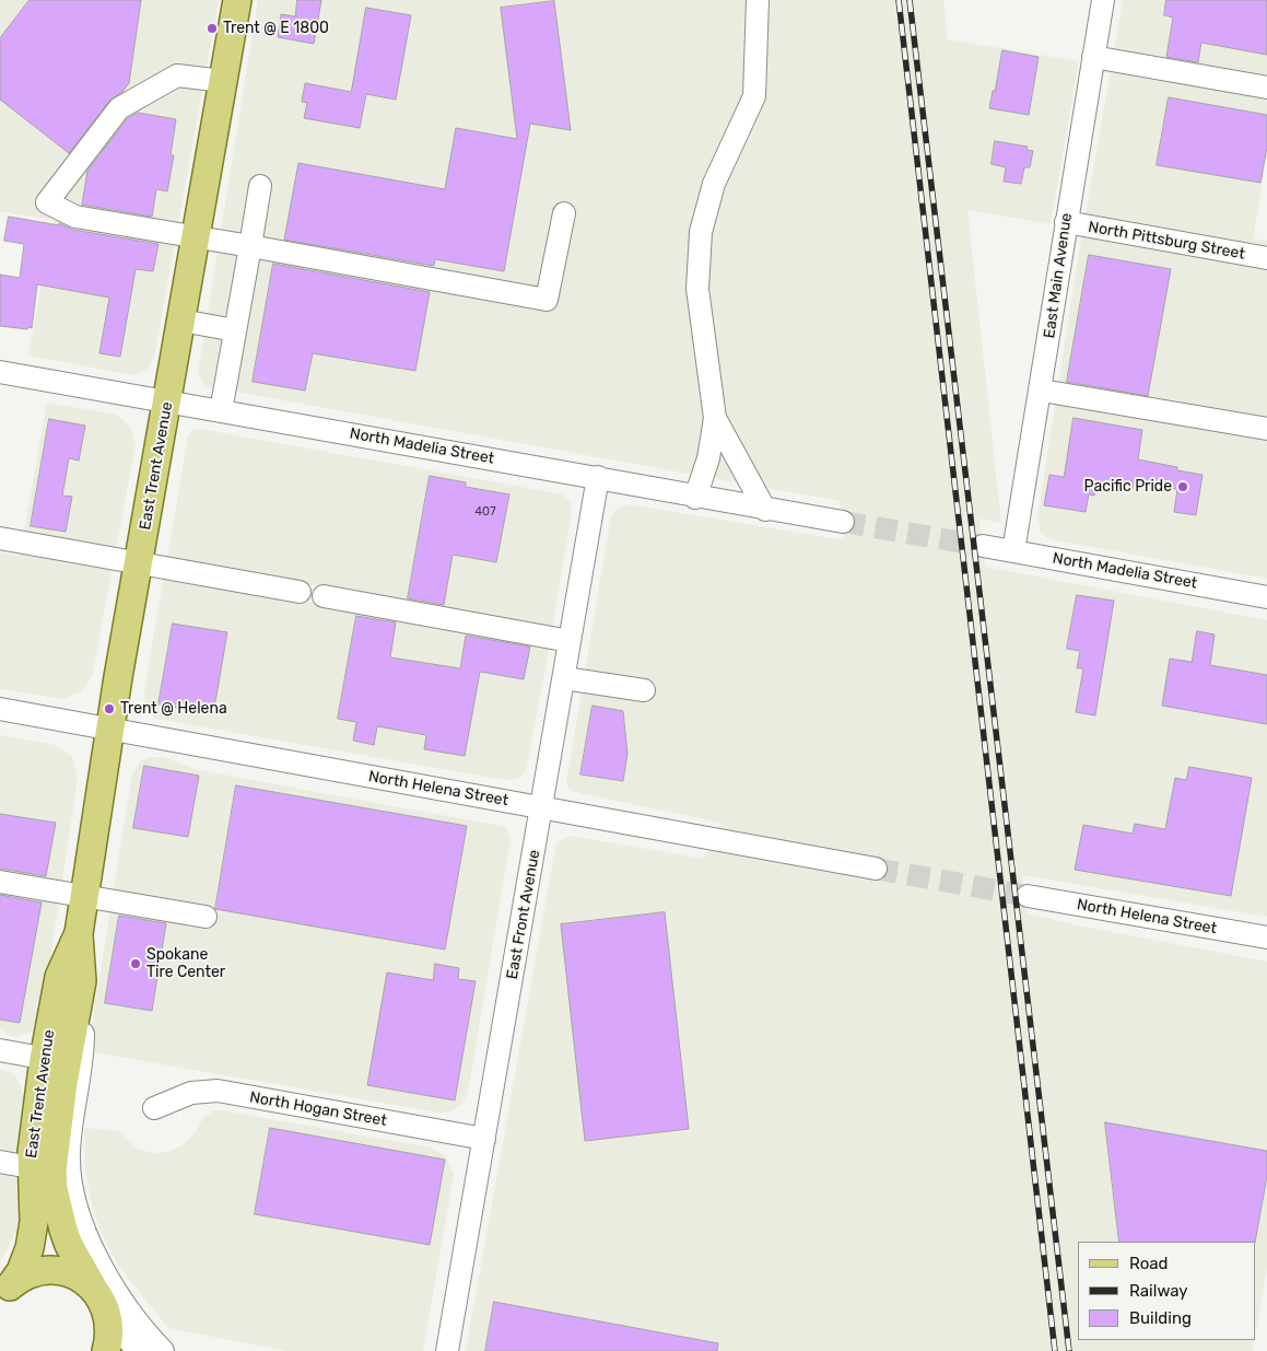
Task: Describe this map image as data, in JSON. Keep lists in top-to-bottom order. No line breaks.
{"streets":{"main road":["East Trent Avenue"],"street":["North Pittsburg Street","East Main Avenue","North Madelia Street","North Helena Street","East Front Avenue","North Hogan Street"]},"crossings":[["North Pittsburg Street","East Main Avenue"],["East Main Avenue","North Madelia Street"],["North Madelia Street","East Trent Avenue"],["North Madelia Street","East Front Avenue"],["East Trent Avenue","North Helena Street"],["North Helena Street","East Front Avenue"],["East Front Avenue","North Hogan Street"]],"places":["Trent @ E 1800","Pacific Pride","Trent @ Helena","Spokane Tire Center"],"house_numbers":["407"],"legend":["Road","Railway","Building"]}
